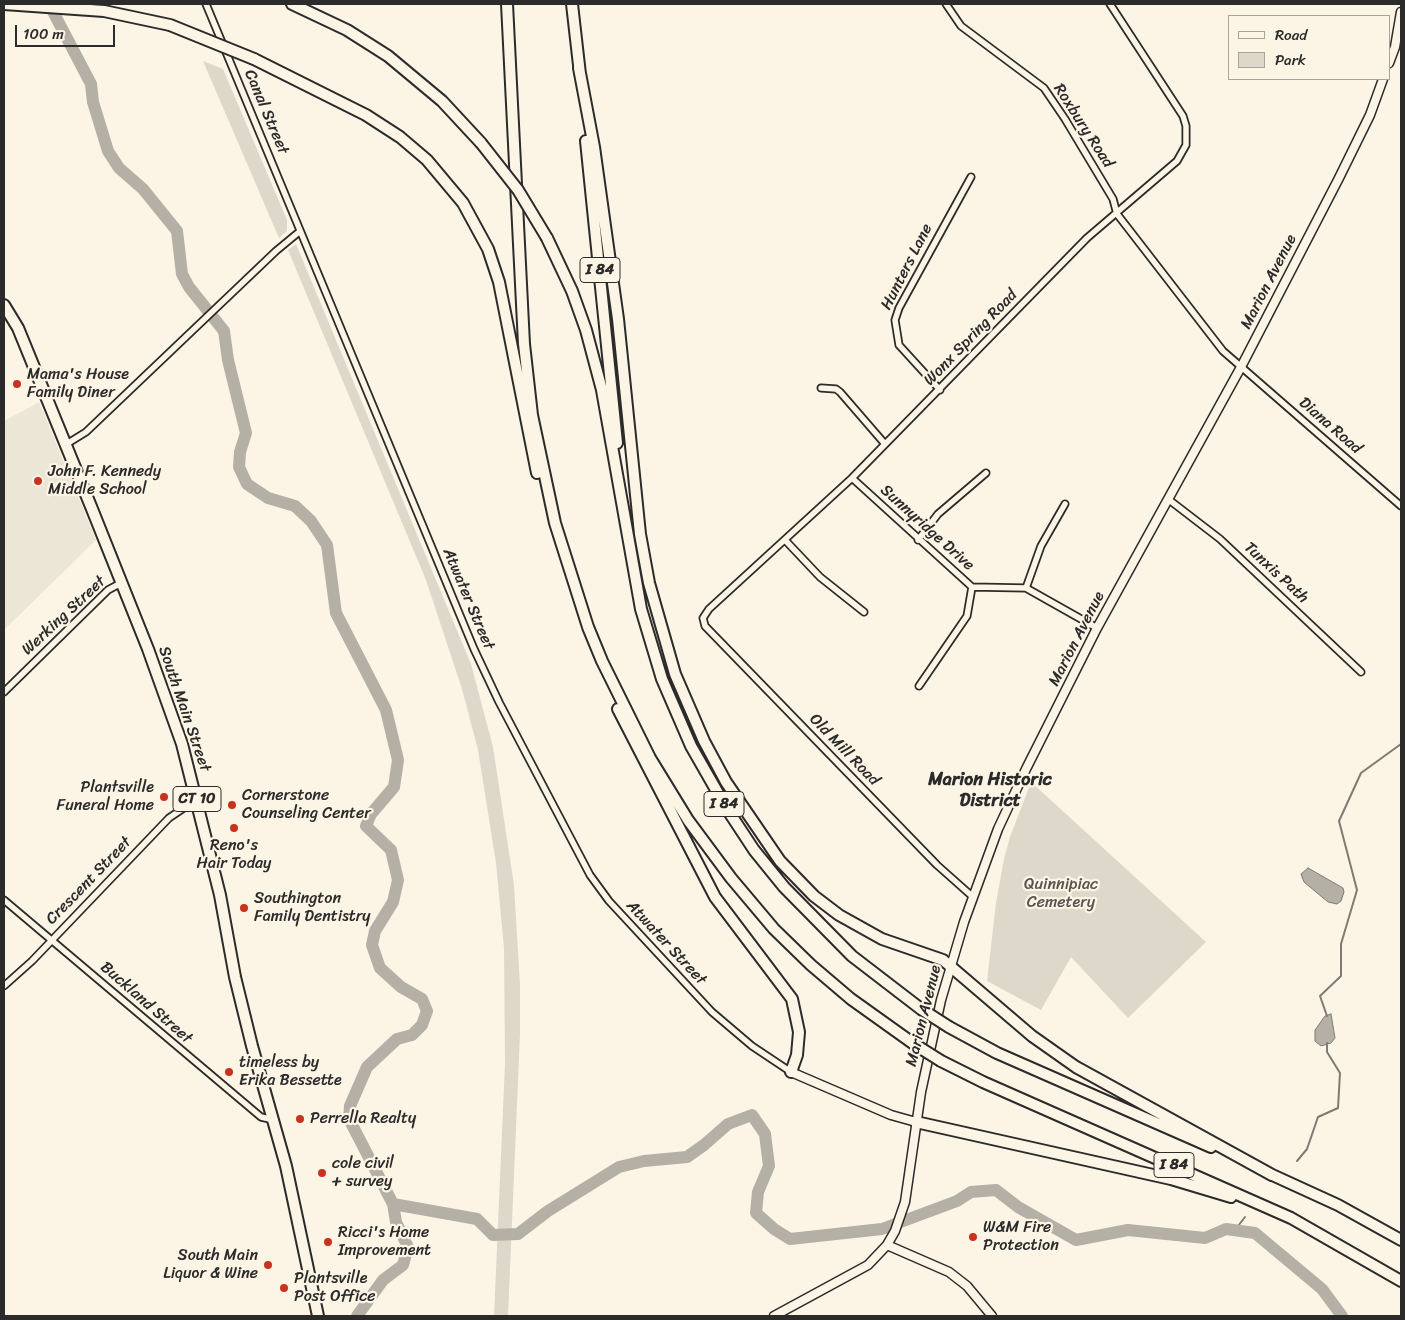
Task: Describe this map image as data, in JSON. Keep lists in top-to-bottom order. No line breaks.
{"streets":{"highway":["I 84","South Main Street","CT 10"],"main road":["Marion Avenue","Atwater Street"],"street":["Canal Street","Roxbury Road","Hunters Lane","Wonx Spring Road","Diana Road","Sunnyridge Drive","Tunxis Path","Werking Street","Old Mill Road","Crescent Street","Buckland Street"]},"crossings":[["Canal Street","Atwater Street"],["Roxbury Road","Wonx Spring Road"],["Hunters Lane","Wonx Spring Road"],["Marion Avenue","Diana Road"],["Marion Avenue","Sunnyridge Drive"],["Marion Avenue","Tunxis Path"],["Marion Avenue","Atwater Street"],["Marion Avenue","Old Mill Road"],["Wonx Spring Road","Sunnyridge Drive"],["Wonx Spring Road","Old Mill Road"],["Werking Street","South Main Street"],["South Main Street","Crescent Street"],["South Main Street","Buckland Street"],["Crescent Street","Buckland Street"]],"districts":["Marion Historic District"],"parks":["Quinnipiac Cemetery"],"places":["Mama's House Family Diner","John F. Kennedy Middle School","Plantsville Funeral Home","Cornerstone Counseling Center","Reno's Hair Today","Southington Family Dentistry","timeless by Erika Bessette","Perrella Realty","cole civil + survey","W&M Fire Protection","Ricci's Home Improvement","South Main Liquor & Wine","Plantsville Post Office"],"legend":["Road","Park"],"scale_bar":"100 m"}
